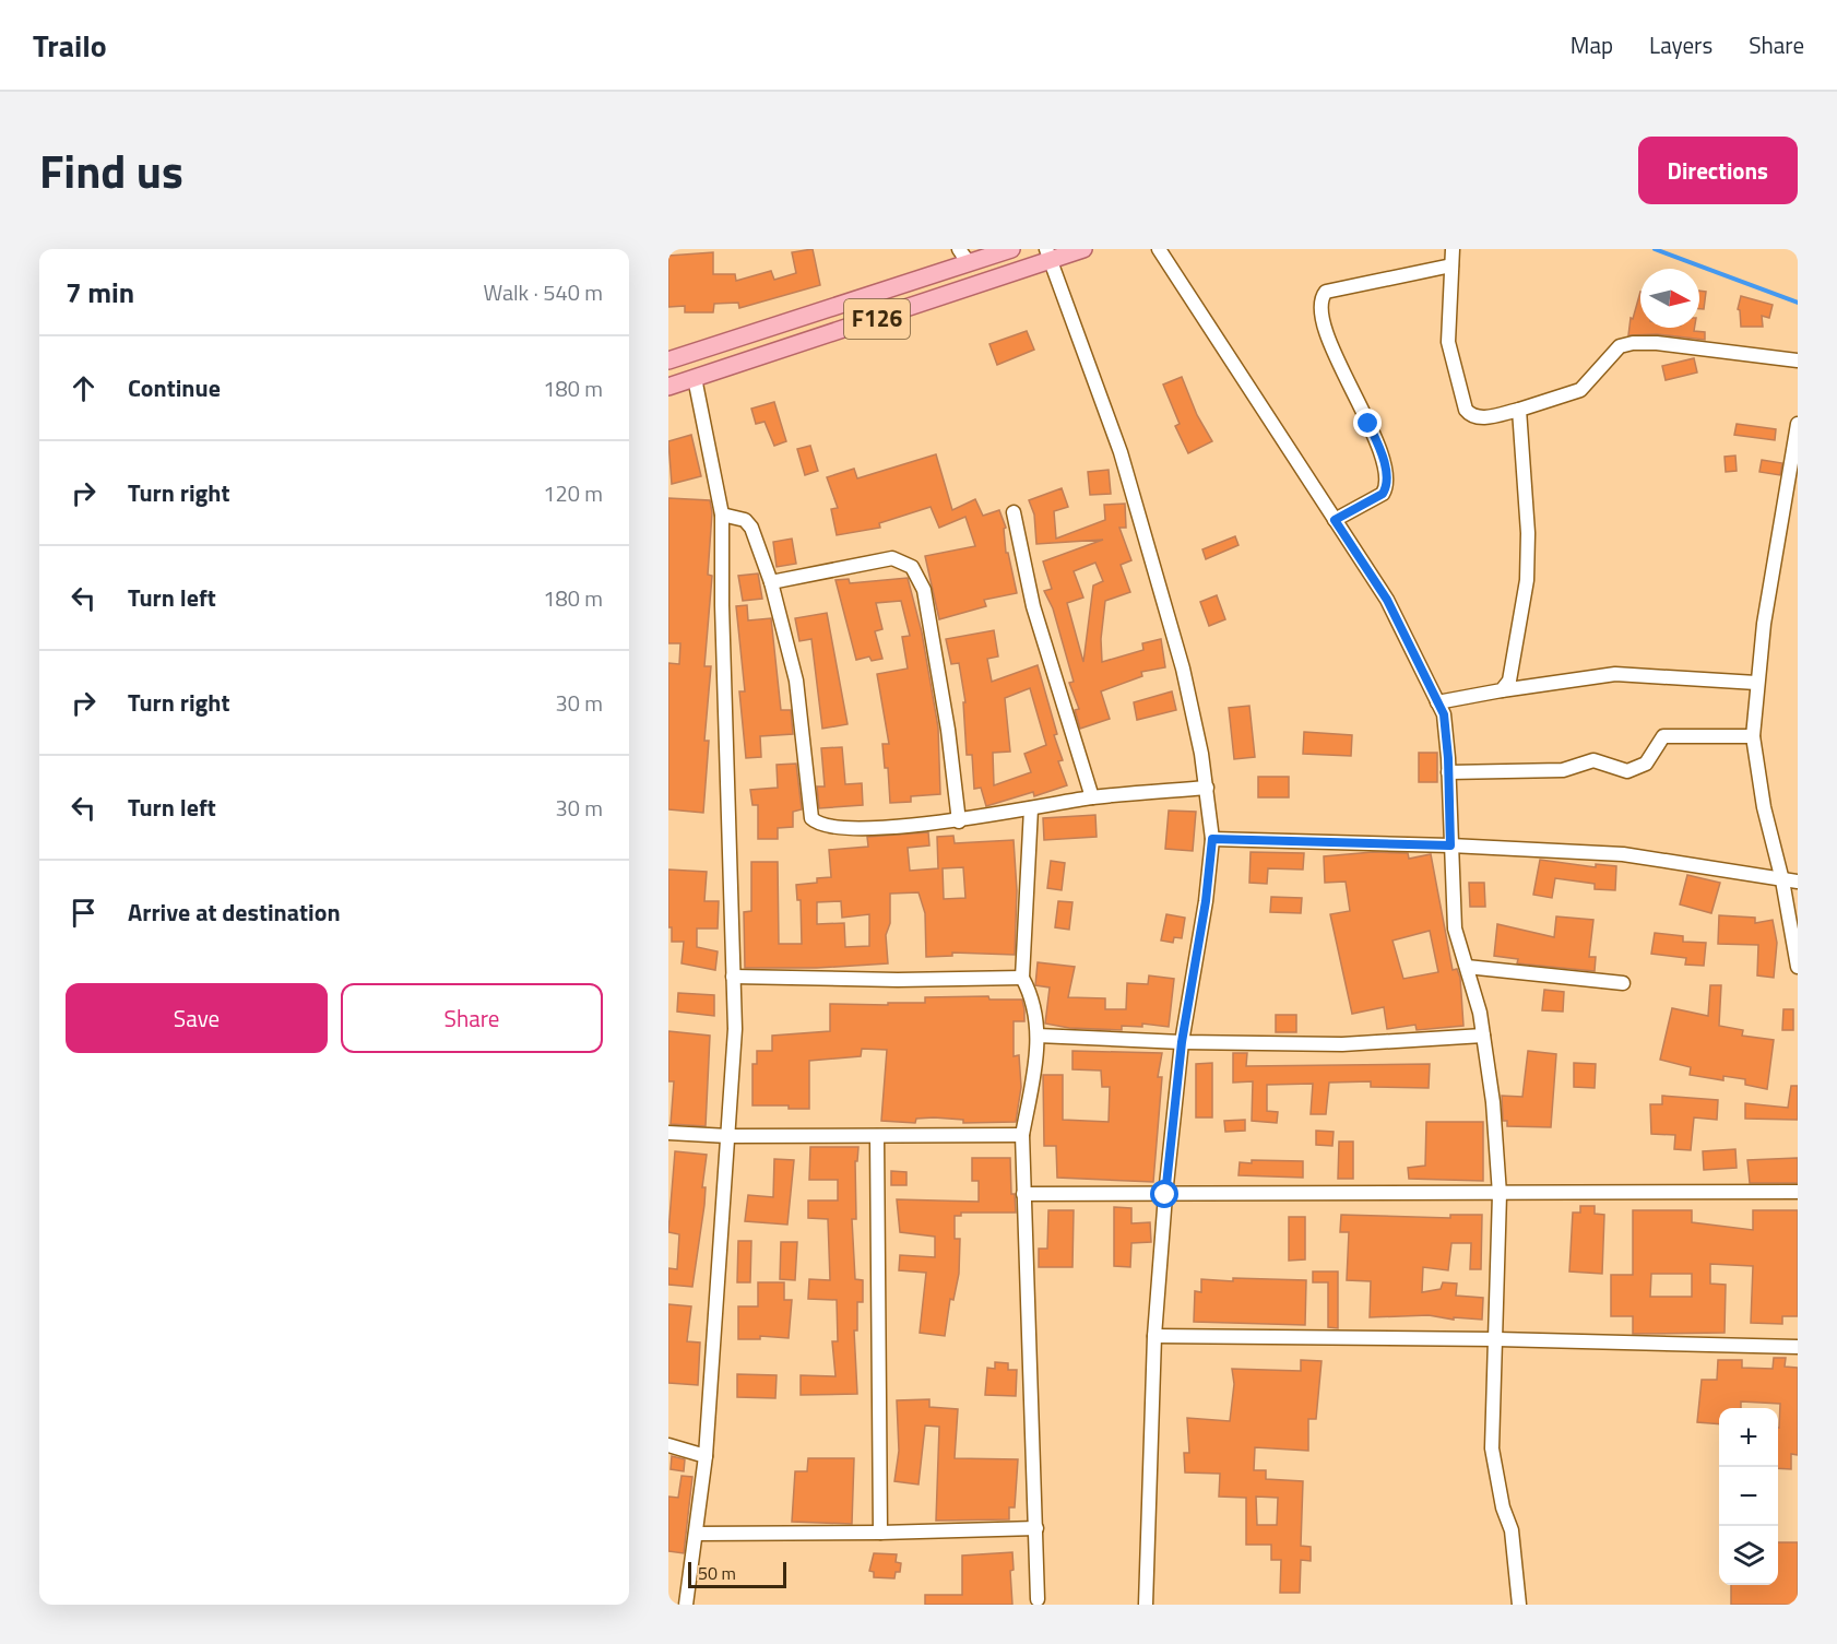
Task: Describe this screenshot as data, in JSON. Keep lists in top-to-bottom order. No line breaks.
{"streets":{"main road":["F126"]},"scale_bar":"50 m","north":"right","page":{"header":"Trailo","nav":["Map","Layers","Share"],"title":"Find us","buttons":["Directions",["Save","Share"]],"heading":["7 min","Walk · 540 m"],"list":[["Continue","180 m"],["Turn right","120 m"],["Turn left","180 m"],["Turn right","30 m"],["Turn left","30 m"],"Arrive at destination"],"map_buttons":["+","−"],"scale":"50 m"}}
